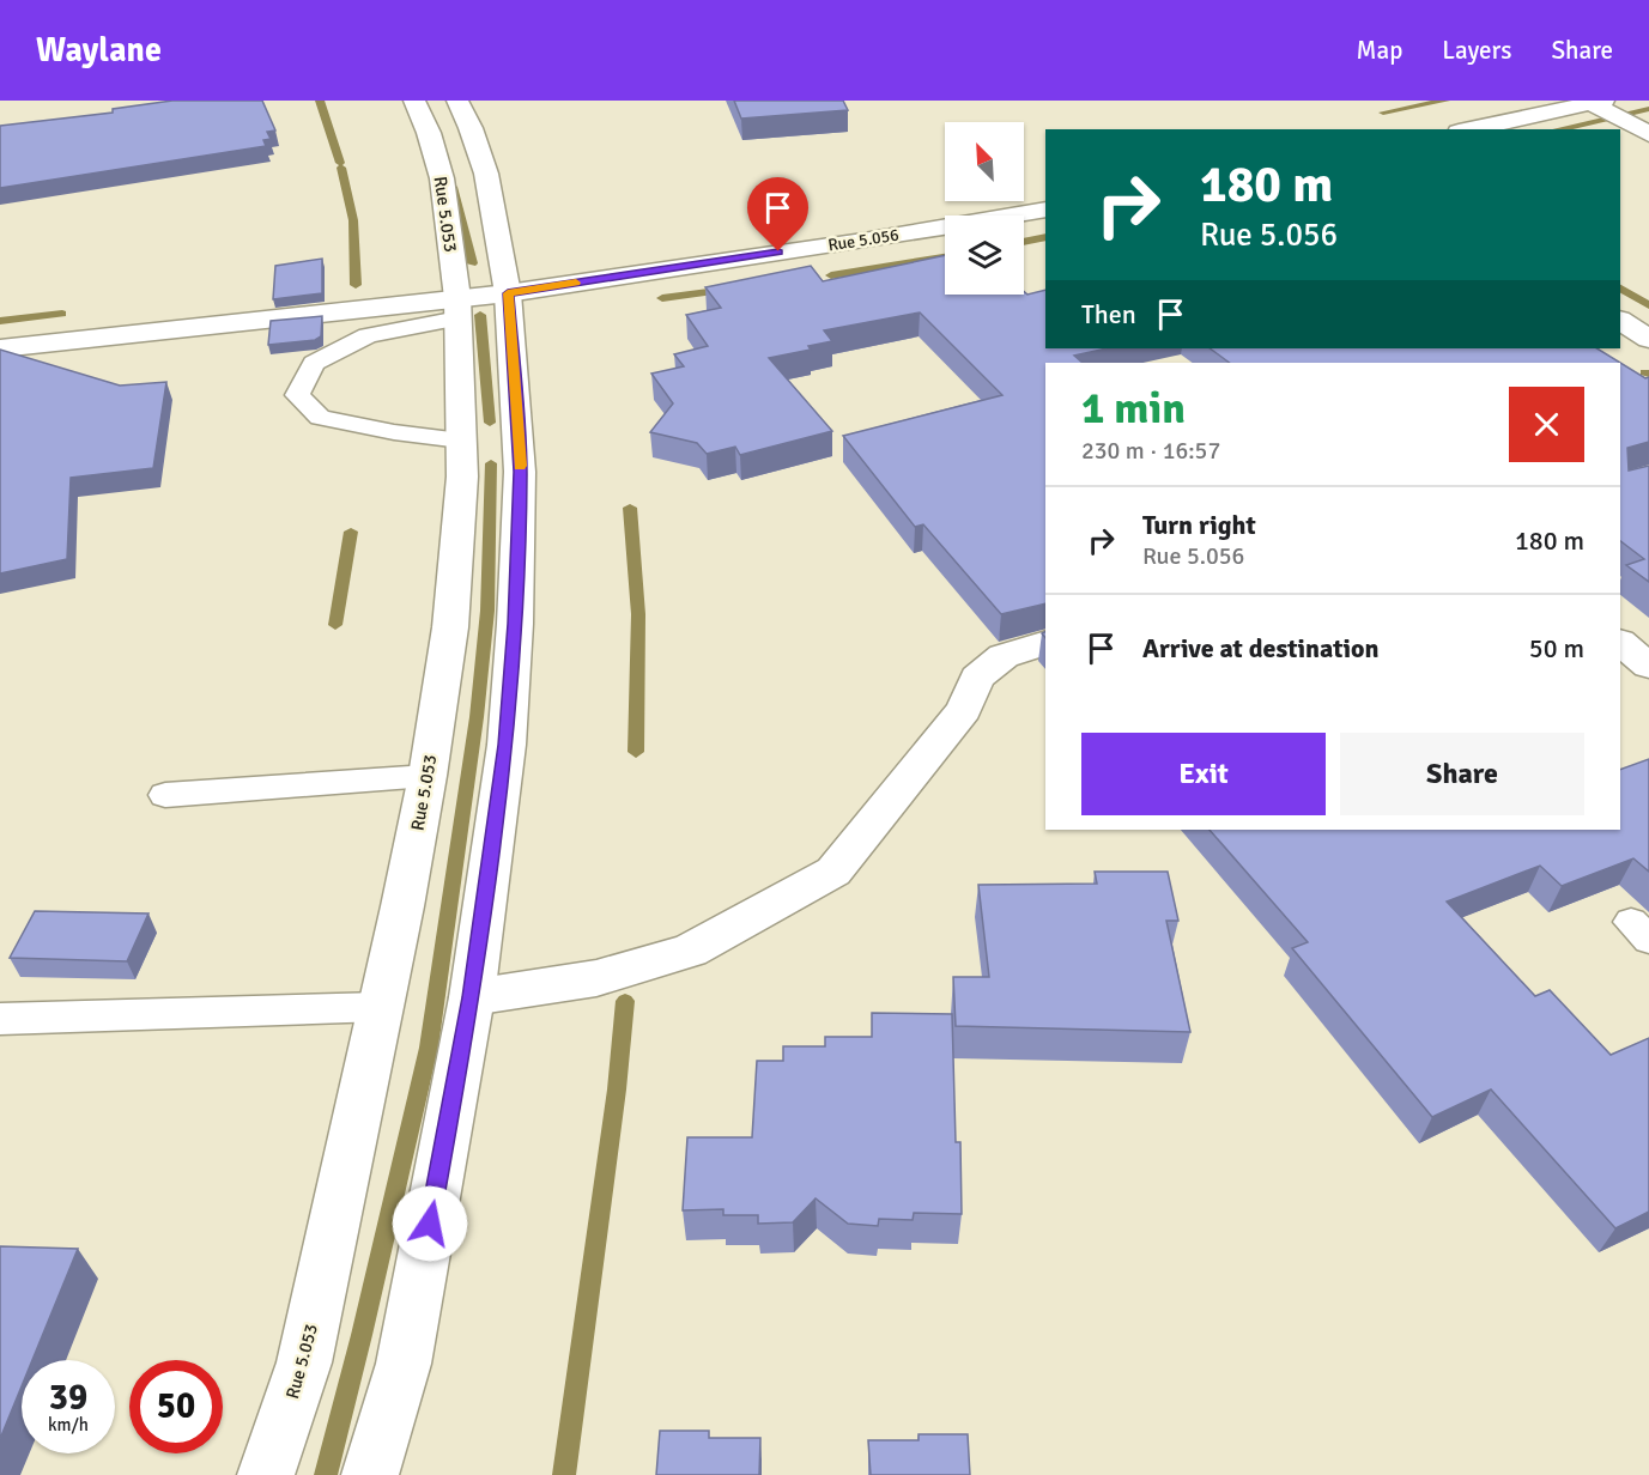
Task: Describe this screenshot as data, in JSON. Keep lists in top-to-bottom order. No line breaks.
{"streets":{"main road":["Rue 5.053","Rue 5.056"]},"crossings":[["Rue 5.053","Rue 5.056"]],"north":"top left","page":{"header":"Waylane","nav":["Map","Layers","Share"],"turn":["180 m","Rue 5.056"],"then":"Then","heading":["1 min","230 m · 16:57"],"list":[{"name":"Turn right","note":"Rue 5.056","value":"180 m"},{"name":"Arrive at destination","value":"50 m"}],"buttons":["Exit","Share"],"speed":"39 km/h","limit":"50"}}
